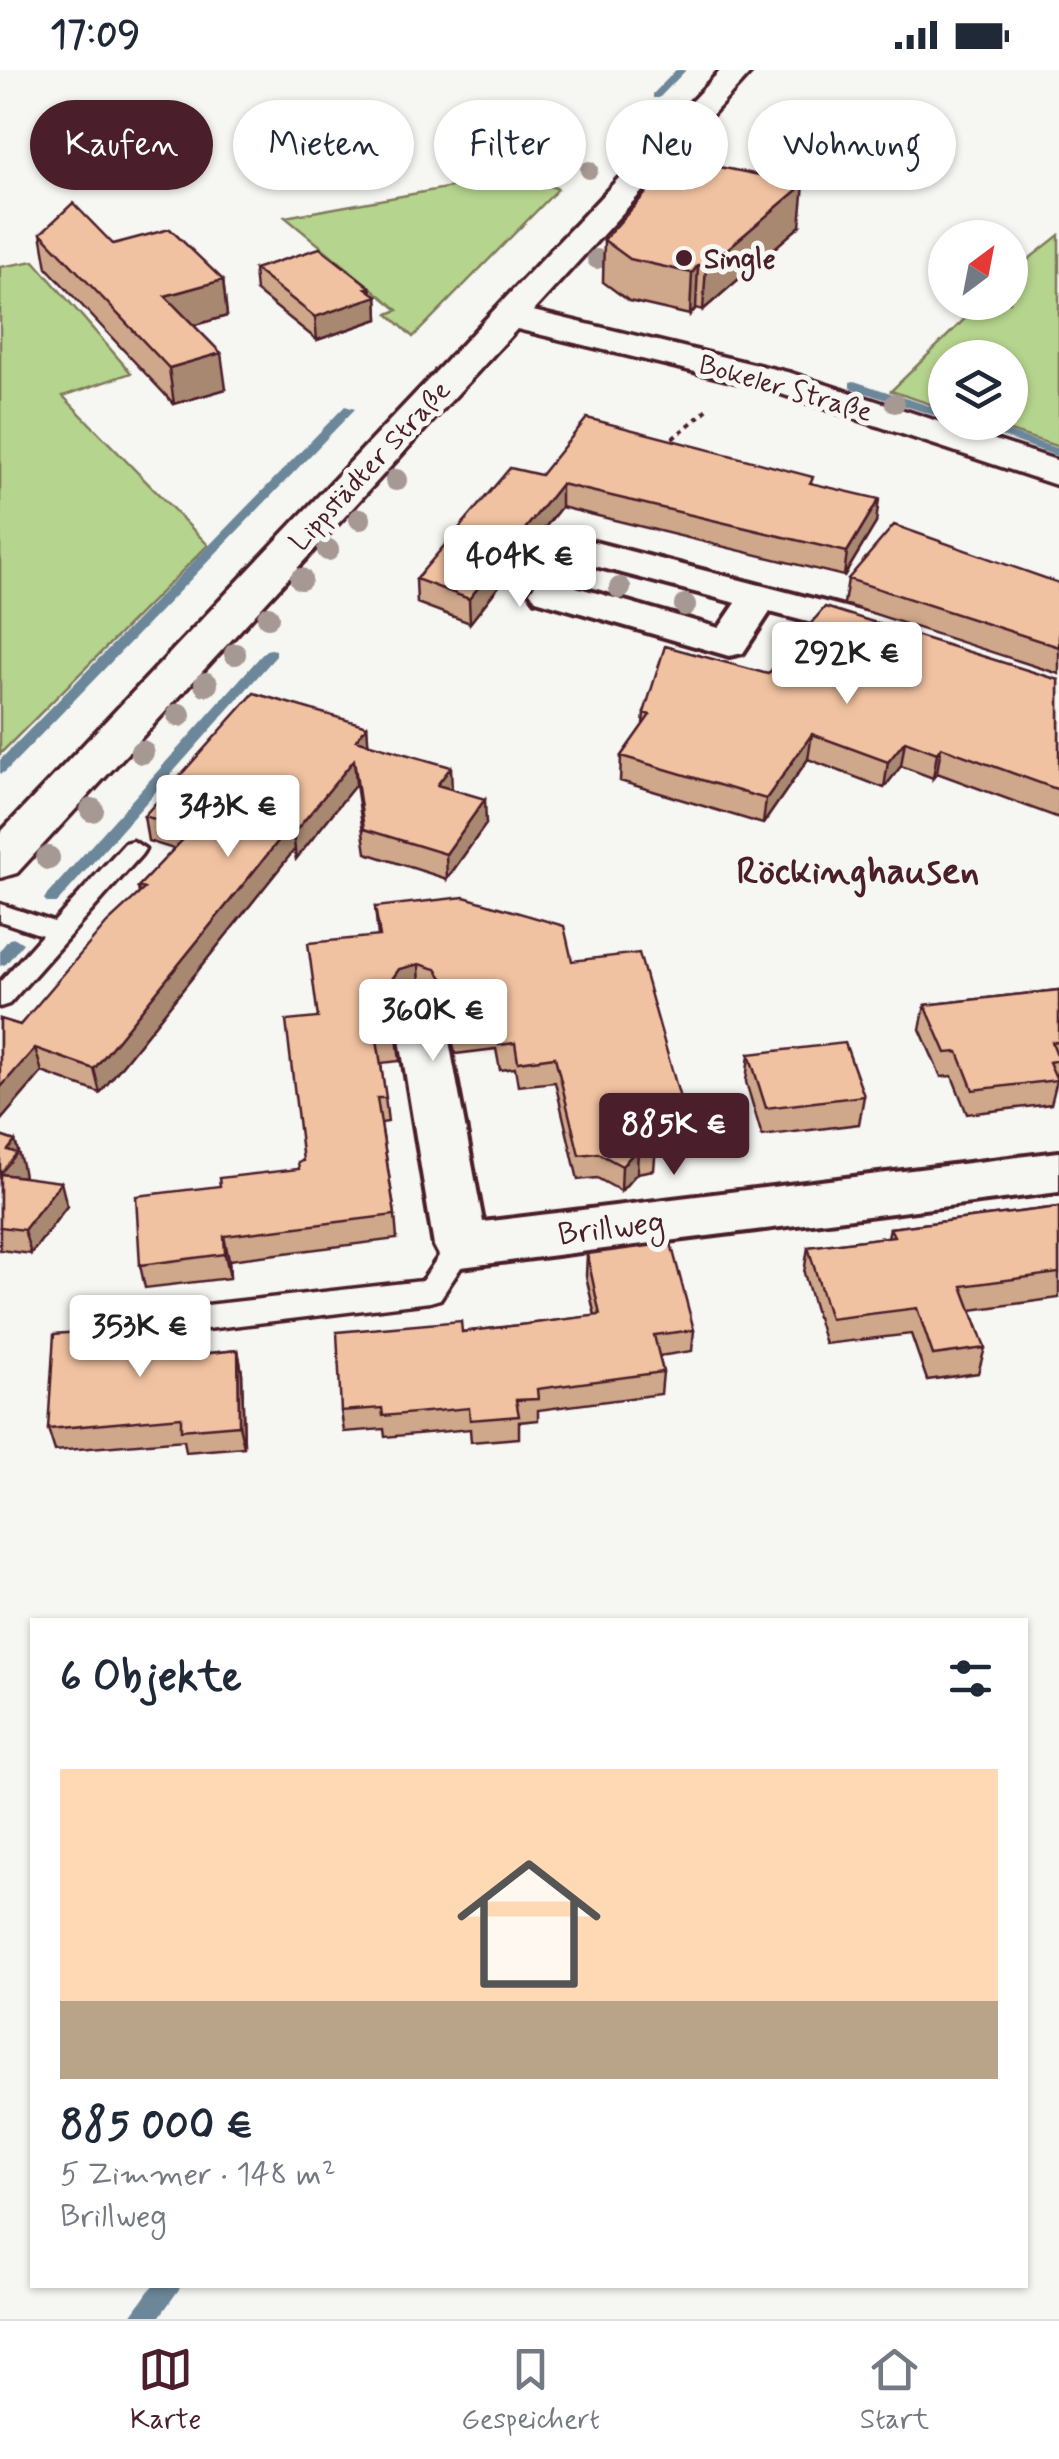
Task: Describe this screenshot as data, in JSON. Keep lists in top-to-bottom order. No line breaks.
{"streets":{"street":["Bokeler Straße","Lippstädter Straße","Brillweg"]},"crossings":[["Bokeler Straße","Lippstädter Straße"]],"districts":["Röckinghausen"],"places":["Single"],"north":"top right","page":{"status":"17:09","chip":["Kaufen","Mieten","Filter","Neu","Wohnung"],"price":["404K €","292K €","343K €","360K €","885K €","353K €"],"heading":"6 Objekte","list":[{"name":"885 000 €","note":"5 Zimmer · 148 m² · Brillweg"}],"tabs":["Karte","Gespeichert","Start"]}}
